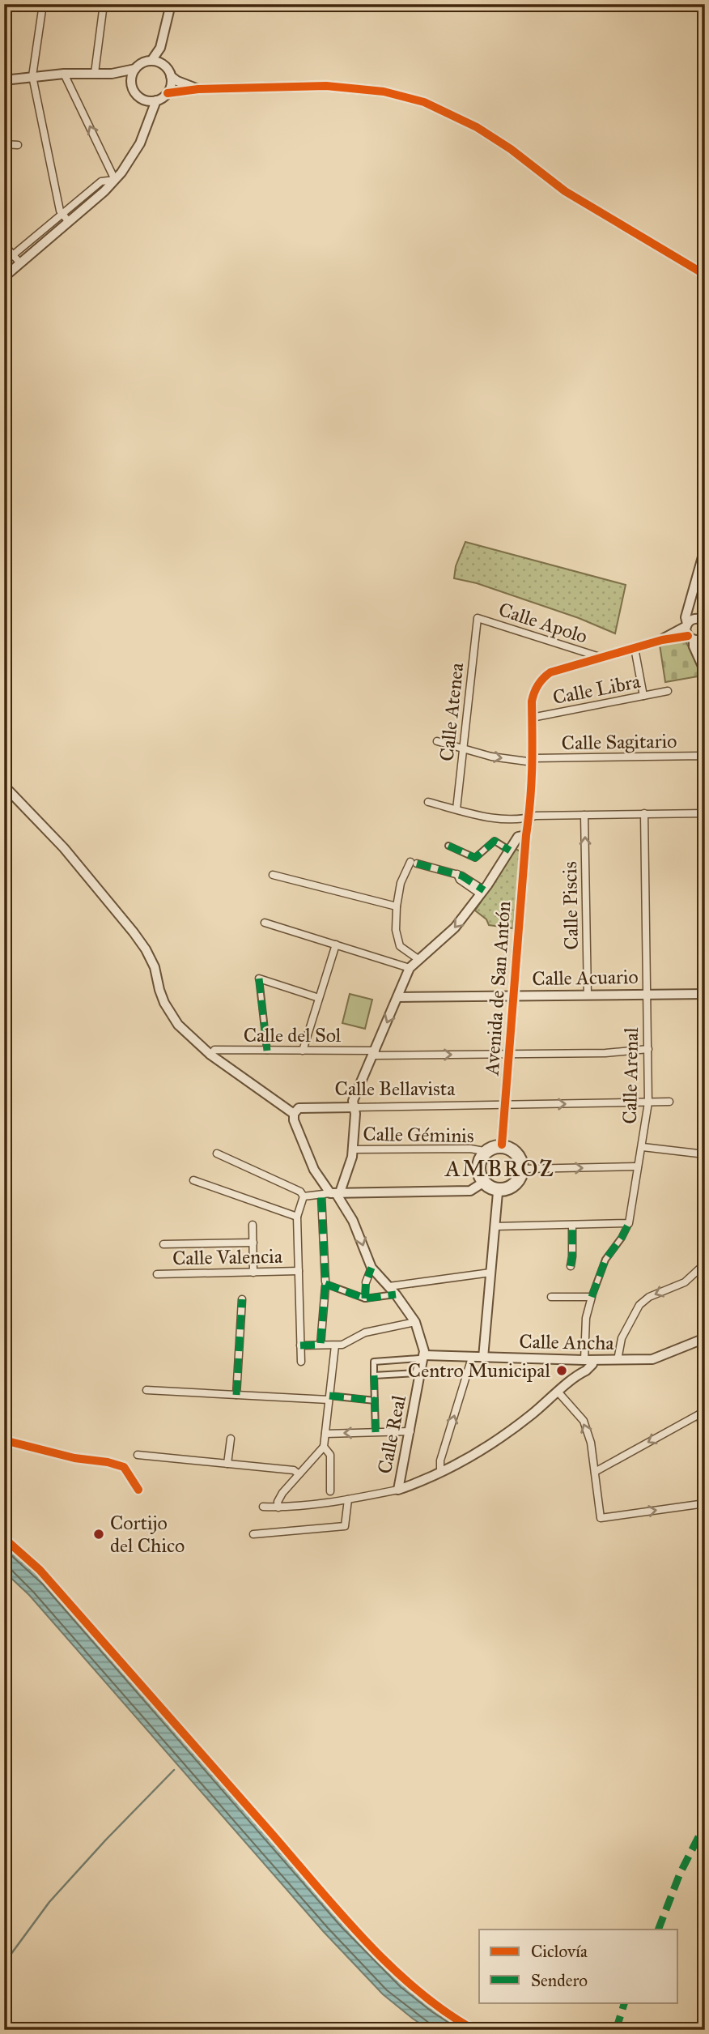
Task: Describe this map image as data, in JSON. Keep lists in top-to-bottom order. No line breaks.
{"streets":{"street":["Calle Apolo","Calle Libra","Calle Atenea","Calle Sagitario","Calle Piscis","Calle Acuario","Avenida de San Antón","Calle del Sol","Calle Arenal","Calle Bellavista","Calle Géminis","Calle Valencia","Calle Ancha","Calle Real"]},"crossings":[["Calle Apolo","Calle Atenea"],["Calle Apolo","Avenida de San Antón"],["Calle Libra","Avenida de San Antón"],["Calle Atenea","Calle Sagitario"],["Calle Sagitario","Avenida de San Antón"],["Calle Piscis","Calle Acuario"],["Calle Acuario","Avenida de San Antón"],["Calle Acuario","Calle Arenal"],["Avenida de San Antón","Calle del Sol"],["Avenida de San Antón","Calle Bellavista"],["Calle del Sol","Calle Arenal"],["Calle Arenal","Calle Bellavista"],["Calle Arenal","Calle Ancha"],["Calle Bellavista","Calle Real"],["Calle Ancha","Calle Real"]],"one_way":["Calle Piscis","Calle Bellavista"],"districts":["AMBROZ"],"places":["Centro Municipal","Cortijo del Chico"],"legend":["Ciclovía","Sendero"]}
